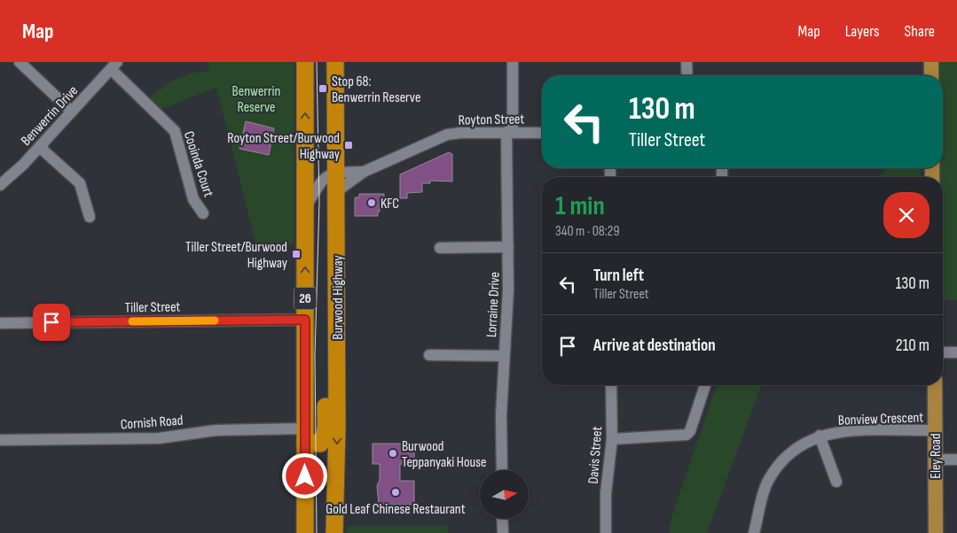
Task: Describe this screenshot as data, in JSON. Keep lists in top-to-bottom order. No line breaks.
{"streets":{"highway":["Burwood Highway","26"],"main road":["Eley Road"],"street":["Benwerrin Drive","Royton Street","Cooinda Court","Lorraine Drive","Tiller Street","Bonview Crescent","Cornish Road","Davis Street"]},"crossings":[["Benwerrin Drive","Cooinda Court"],["Royton Street","Burwood Highway"],["Royton Street","Lorraine Drive"],["26","Tiller Street"],["26","Cornish Road"],["Bonview Crescent","Eley Road"]],"parks":["Benwerrin Reserve"],"places":{"transit":["Stop 68: Benwerrin Reserve","Royton Street/Burwood Highway","Tiller Street/Burwood Highway"],"other":["KFC","Burwood Teppanyaki House","Gold Leaf Chinese Restaurant"]},"north":"right","page":{"header":"Map","nav":["Map","Layers","Share"],"turn":["130 m","Tiller Street"],"heading":["1 min","340 m · 08:29"],"list":[{"name":"Turn left","note":"Tiller Street","value":"130 m"},{"name":"Arrive at destination","value":"210 m"}]}}
